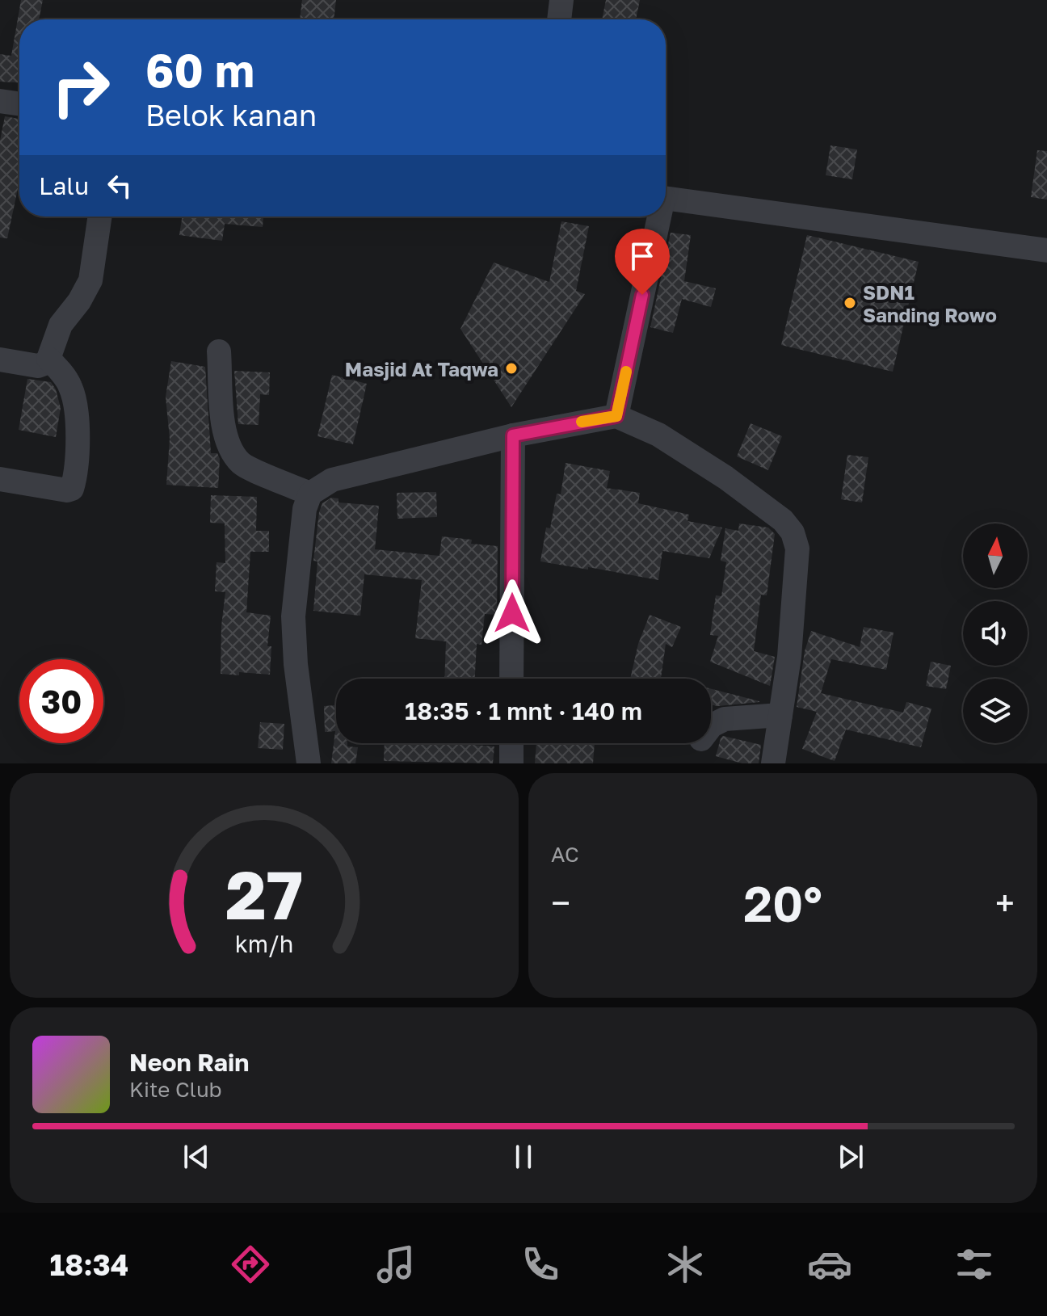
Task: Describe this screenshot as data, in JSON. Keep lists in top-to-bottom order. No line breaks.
{"places":["SDN1 Sanding Rowo","Masjid At Taqwa"],"north":"top","page":{"turn":["60 m","Belok kanan"],"then":"Lalu","limit":"30","trip":"18:35 · 1 mnt · 140 m","tile":"AC","heat":["−","20°","+"],"song":["Neon Rain","Kite Club"],"tabs":"18:34","gauge":["27","km/h"]}}
